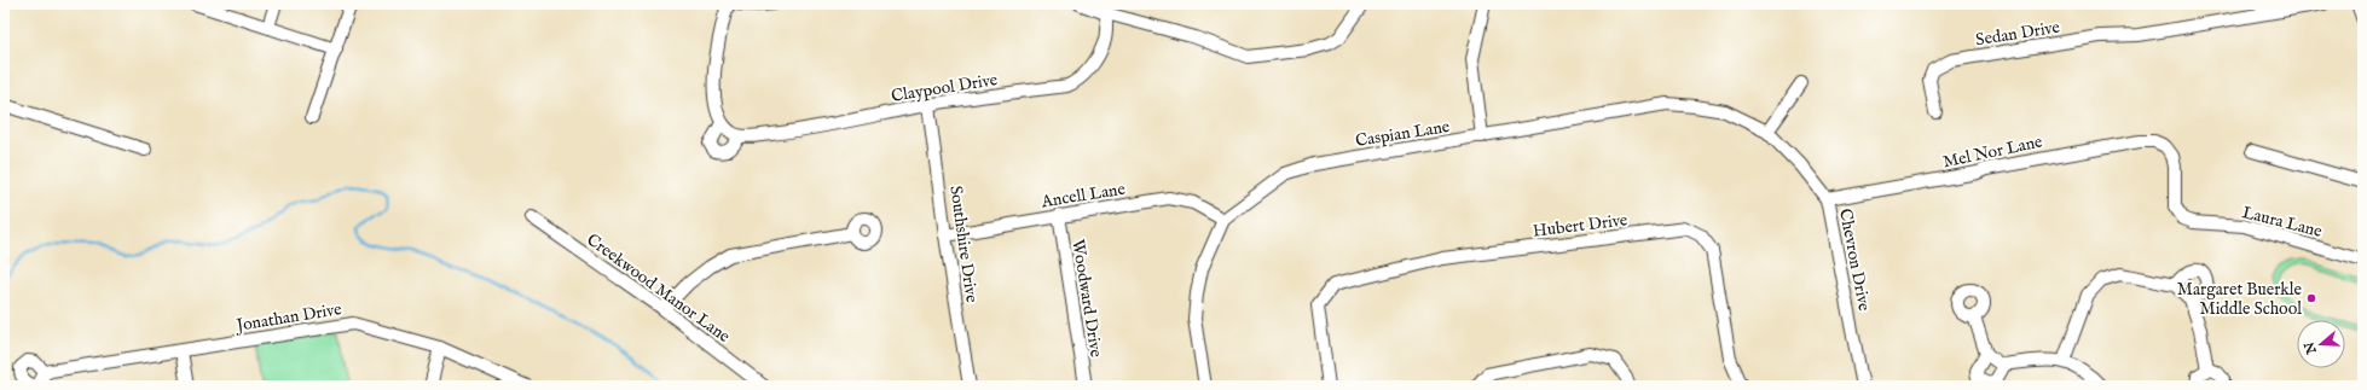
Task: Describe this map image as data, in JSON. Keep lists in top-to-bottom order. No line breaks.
{"streets":{"street":["Sedan Drive","Claypool Drive","Caspian Lane","Mel Nor Lane","Ancell Lane","Laura Lane","Hubert Drive","Southshire Drive","Chevron Drive","Creekwood Manor Lane","Woodward Drive","Jonathan Drive"]},"crossings":[["Claypool Drive","Southshire Drive"],["Caspian Lane","Ancell Lane"],["Caspian Lane","Chevron Drive"],["Mel Nor Lane","Laura Lane"],["Mel Nor Lane","Chevron Drive"],["Ancell Lane","Southshire Drive"],["Ancell Lane","Woodward Drive"]],"places":["Margaret Buerkle Middle School"],"north":"left"}
